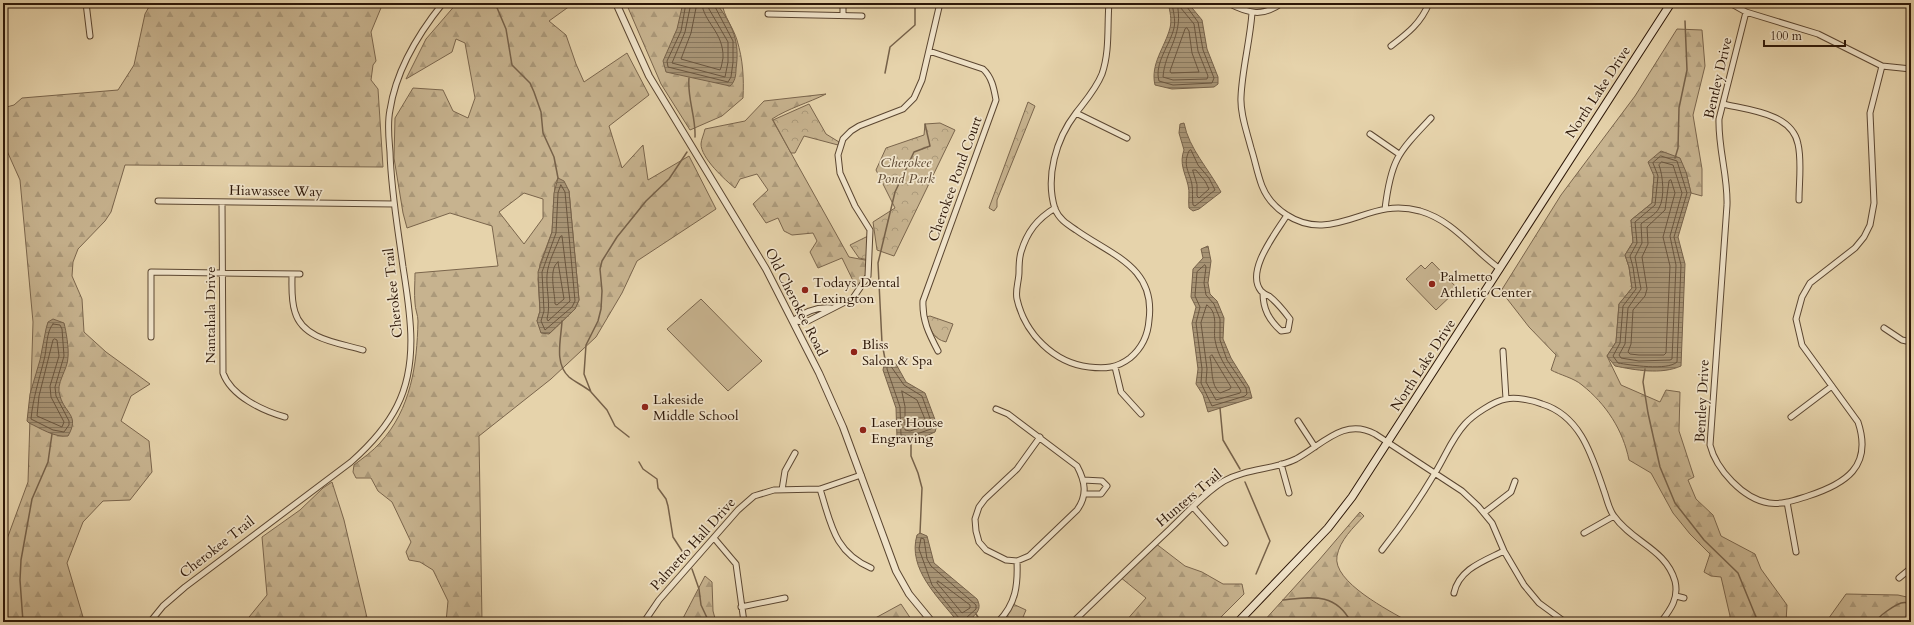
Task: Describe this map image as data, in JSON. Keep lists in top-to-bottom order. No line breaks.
{"streets":{"main road":["North Lake Drive"],"street":["Bentley Drive","Cherokee Pond Court","Hiawassee Way","Cherokee Trail","Old Cherokee Road","Nantahala Drive","Hunters Trail","Palmetto Hall Drive"]},"crossings":[["North Lake Drive","Hunters Trail"],["Hiawassee Way","Cherokee Trail"],["Hiawassee Way","Nantahala Drive"],["Old Cherokee Road","Palmetto Hall Drive"]],"parks":["Cherokee Pond Park"],"places":["Palmetto Athletic Center","Todays Dental Lexington","Bliss Salon & Spa","Lakeside Middle School","Laser House Engraving"],"scale_bar":"100 m"}
